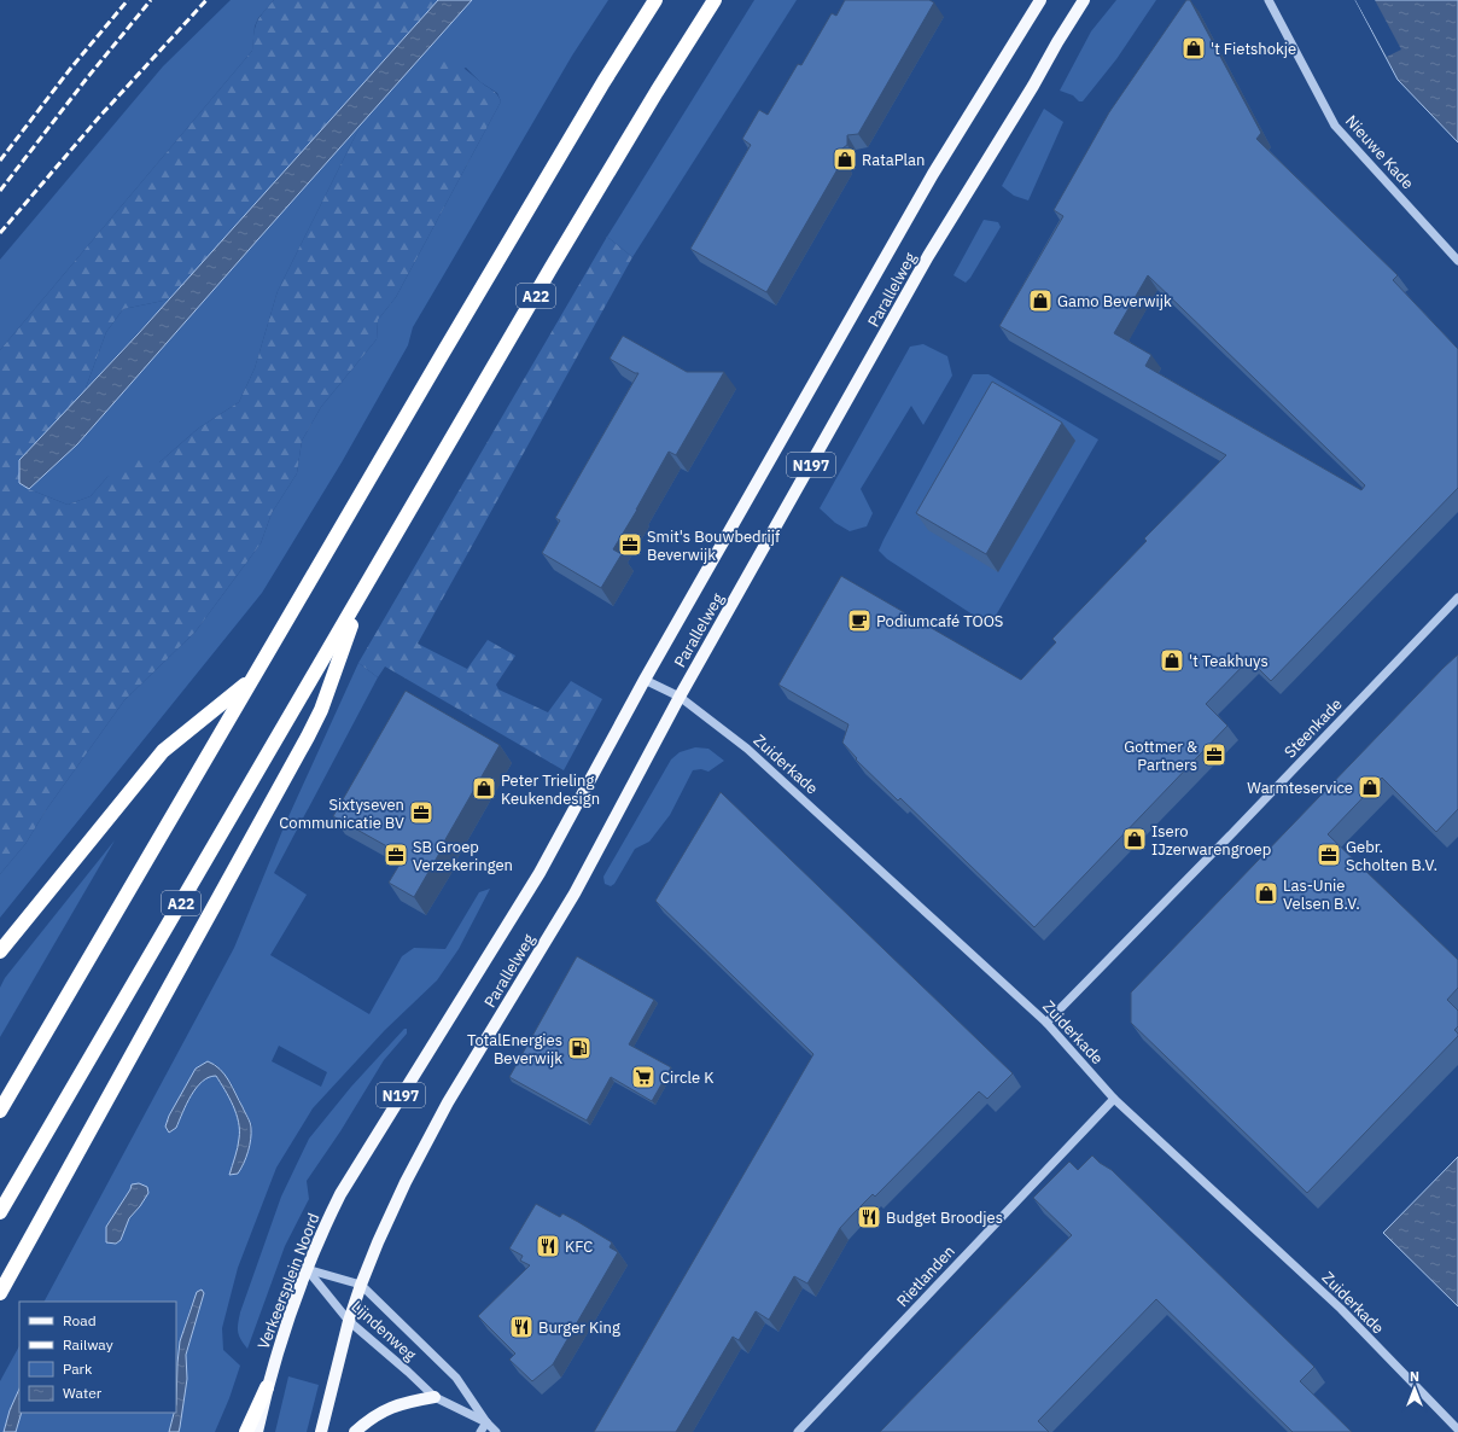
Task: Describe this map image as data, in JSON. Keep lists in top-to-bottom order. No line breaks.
{"streets":{"highway":["A22"],"main road":["Parallelweg","N197","Verkeersplein Noord"],"street":["Nieuwe Kade","Steenkade","Zuiderkade","Rietlanden","Lijndenweg"]},"crossings":[["Parallelweg","N197"],["Parallelweg","Zuiderkade"],["Parallelweg","Verkeersplein Noord"],["Parallelweg","Lijndenweg"],["N197","Lijndenweg"],["Steenkade","Zuiderkade"],["Zuiderkade","Rietlanden"],["Verkeersplein Noord","Lijndenweg"]],"places":{"shop":["'t Fietshokje","RataPlan","Gamo Beverwijk","'t Teakhuys","Warmteservice","Peter Trieling Keukendesign","Isero IJzerwarengroep","Las-Unie Velsen B.V."],"office":["Smit's Bouwbedrijf Beverwijk","Gottmer & Partners","Sixtyseven Communicatie BV","SB Groep Verzekeringen","Gebr. Scholten B.V."],"cafe":["Podiumcafé TOOS"],"fuel station":["TotalEnergies Beverwijk"],"supermarket":["Circle K"],"restaurant":["Budget Broodjes","KFC","Burger King"]},"legend":["Road","Railway","Park","Water"],"north":"top"}
